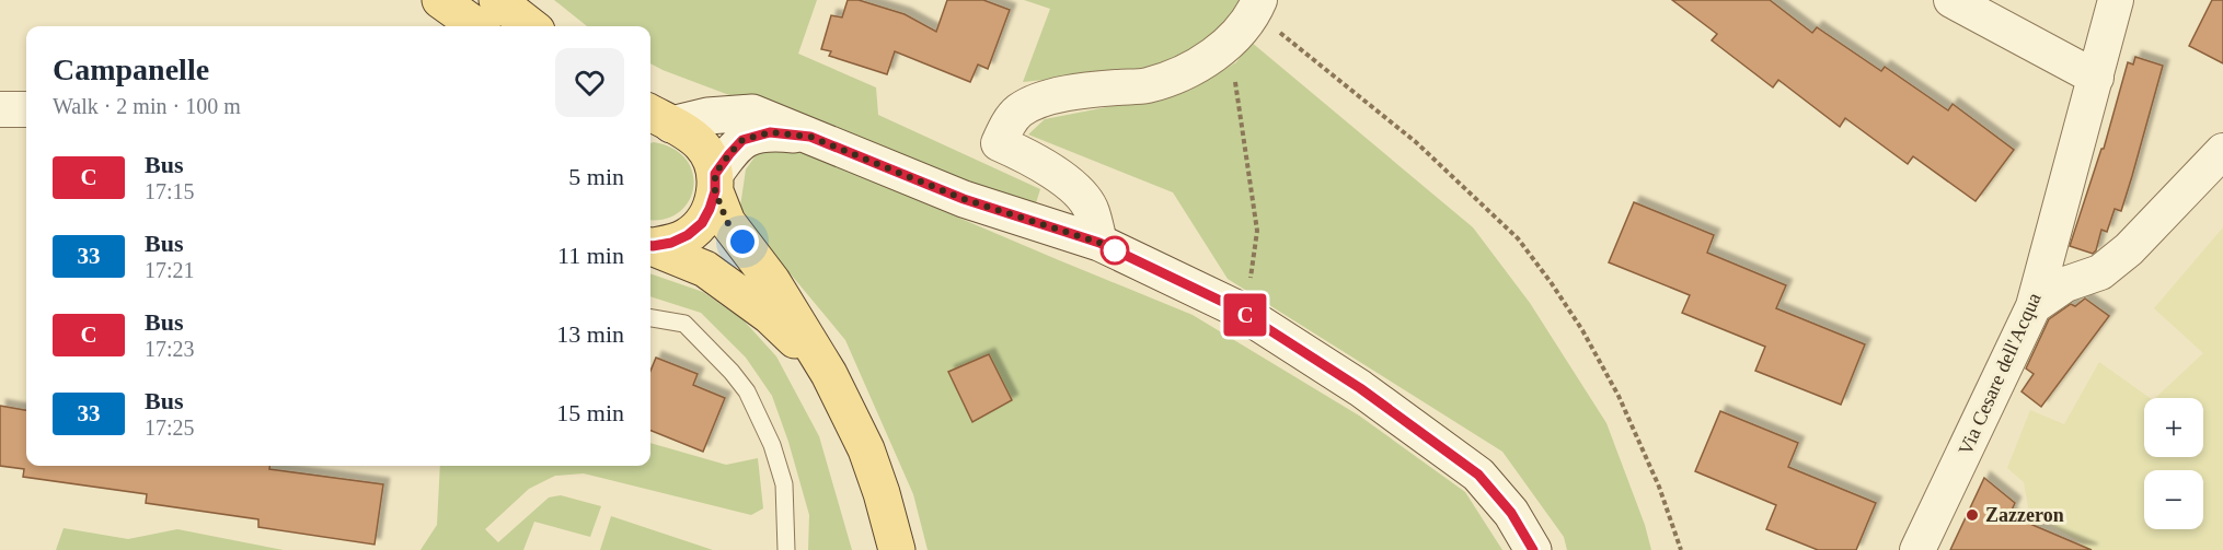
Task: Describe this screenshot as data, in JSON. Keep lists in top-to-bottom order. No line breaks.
{"streets":{"street":["Via Cesare dell'Acqua"]},"places":["Zazzeron"],"lines":["bus line C"],"page":{"on_map":"C","heading":["Campanelle","Walk · 2 min · 100 m"],"list":[{"mark":"C","name":"Bus","note":"17:15","value":"5 min"},{"mark":"33","name":"Bus","note":"17:21","value":"11 min"},{"mark":"C","name":"Bus","note":"17:23","value":"13 min"},{"mark":"33","name":"Bus","note":"17:25","value":"15 min"}],"map_buttons":["+","−"]}}
